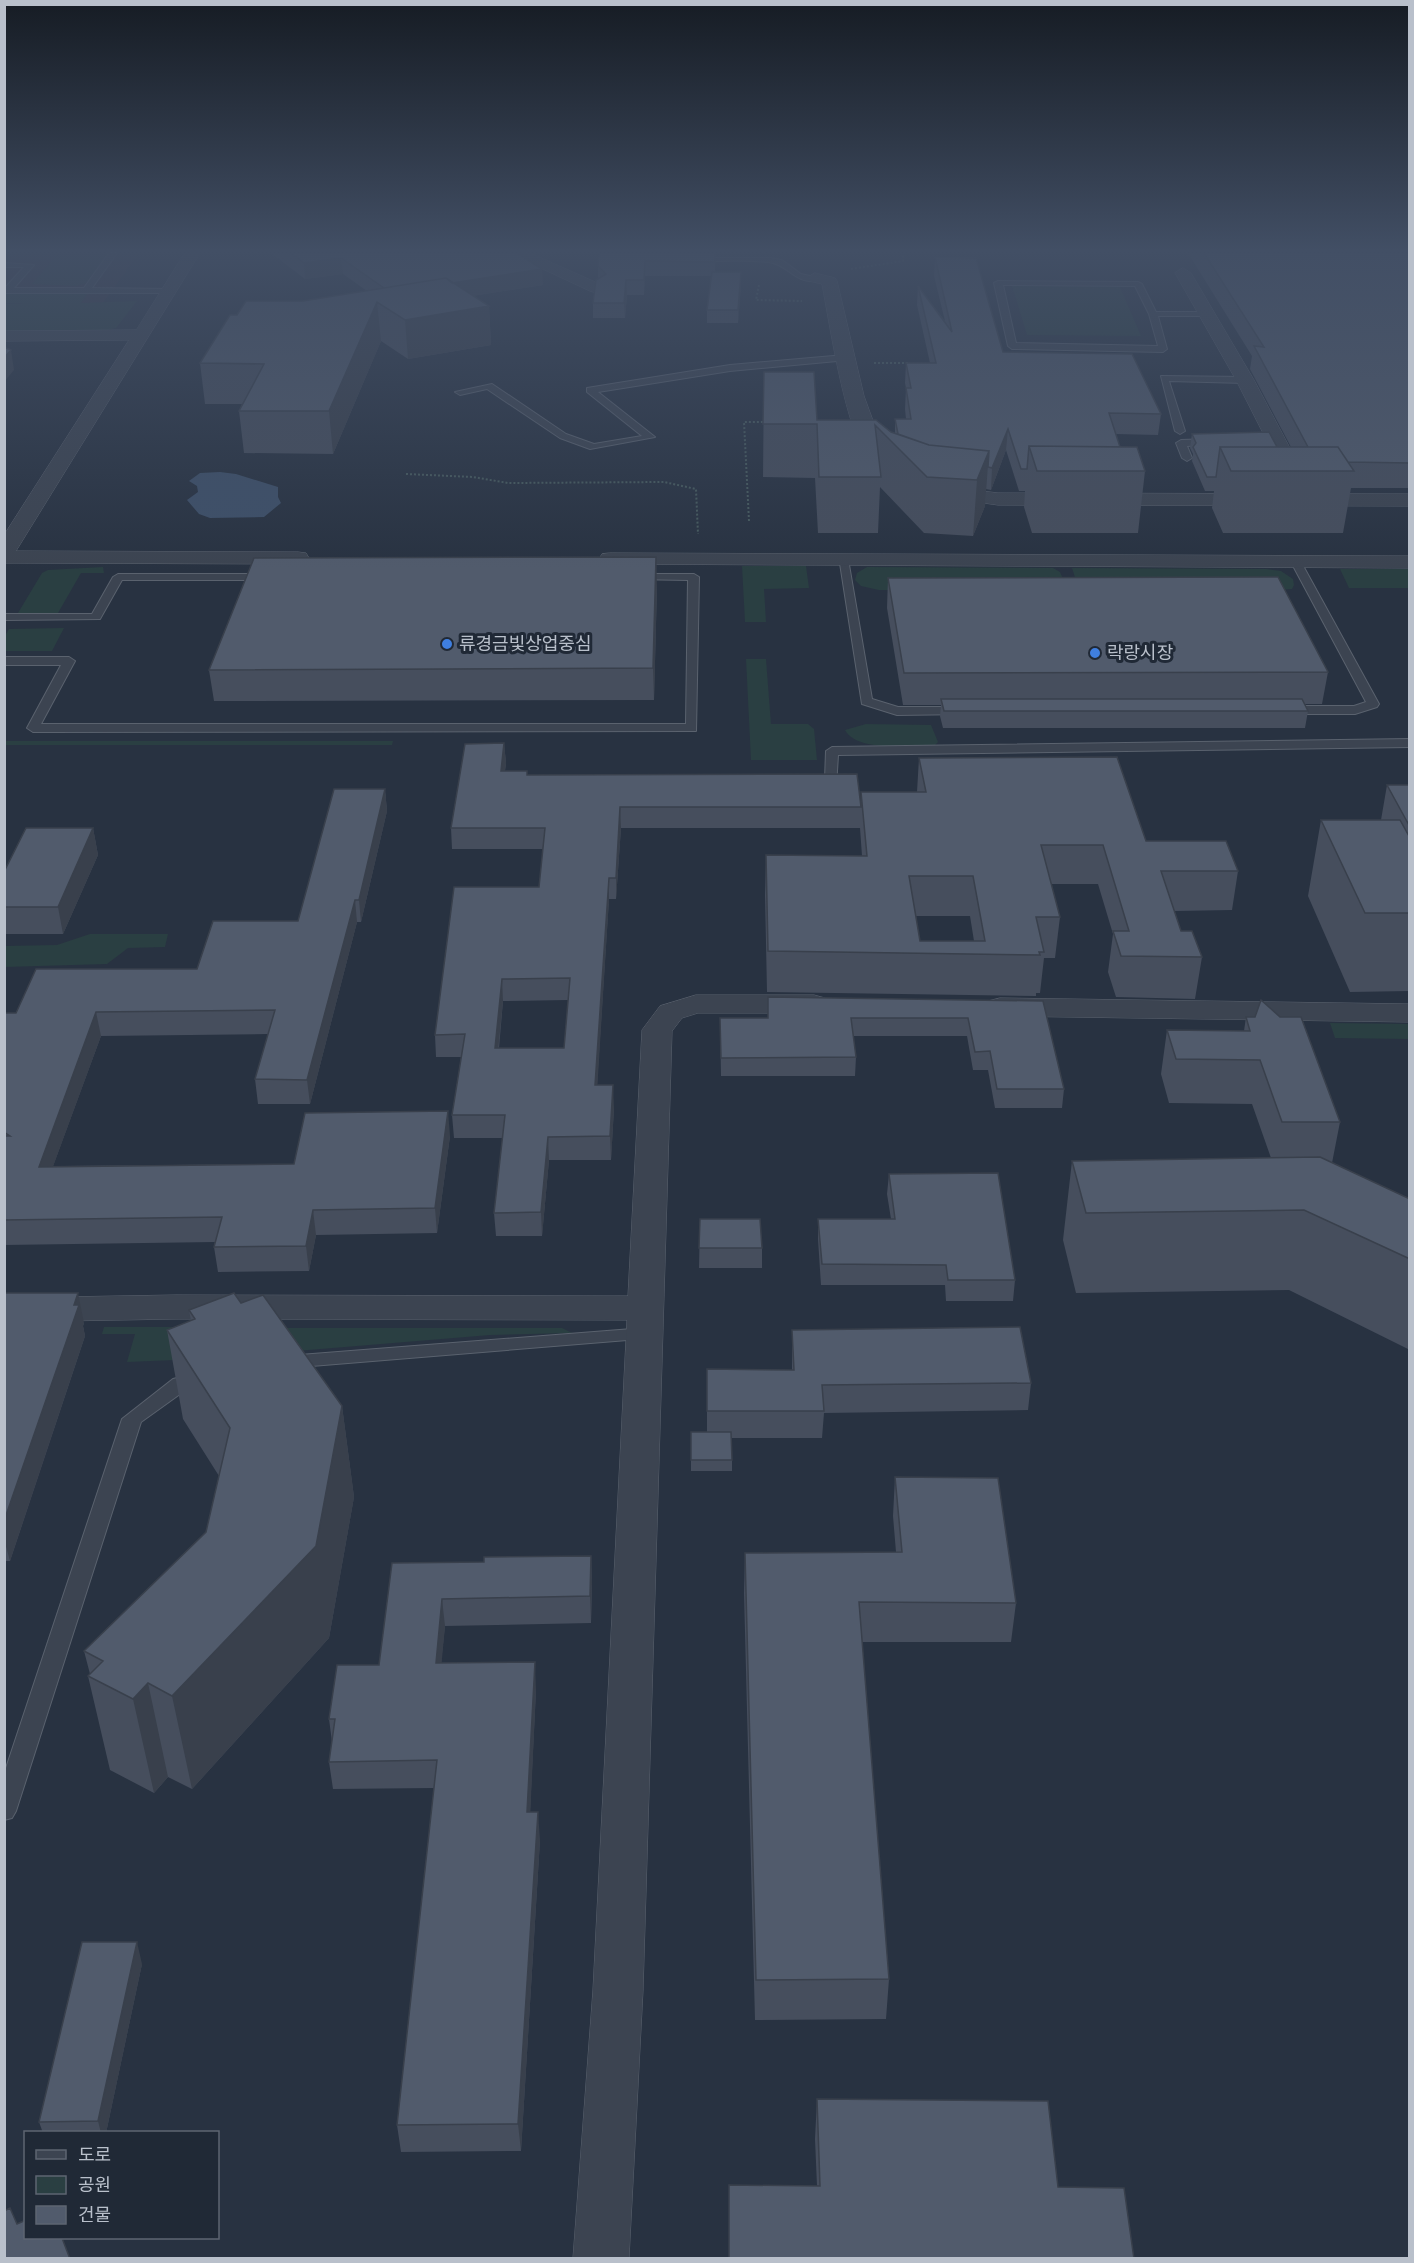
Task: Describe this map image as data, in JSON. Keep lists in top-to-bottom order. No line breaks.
{"places":["류경금빛상업중심","락랑시장"],"legend":["도로","공원","건물"]}
